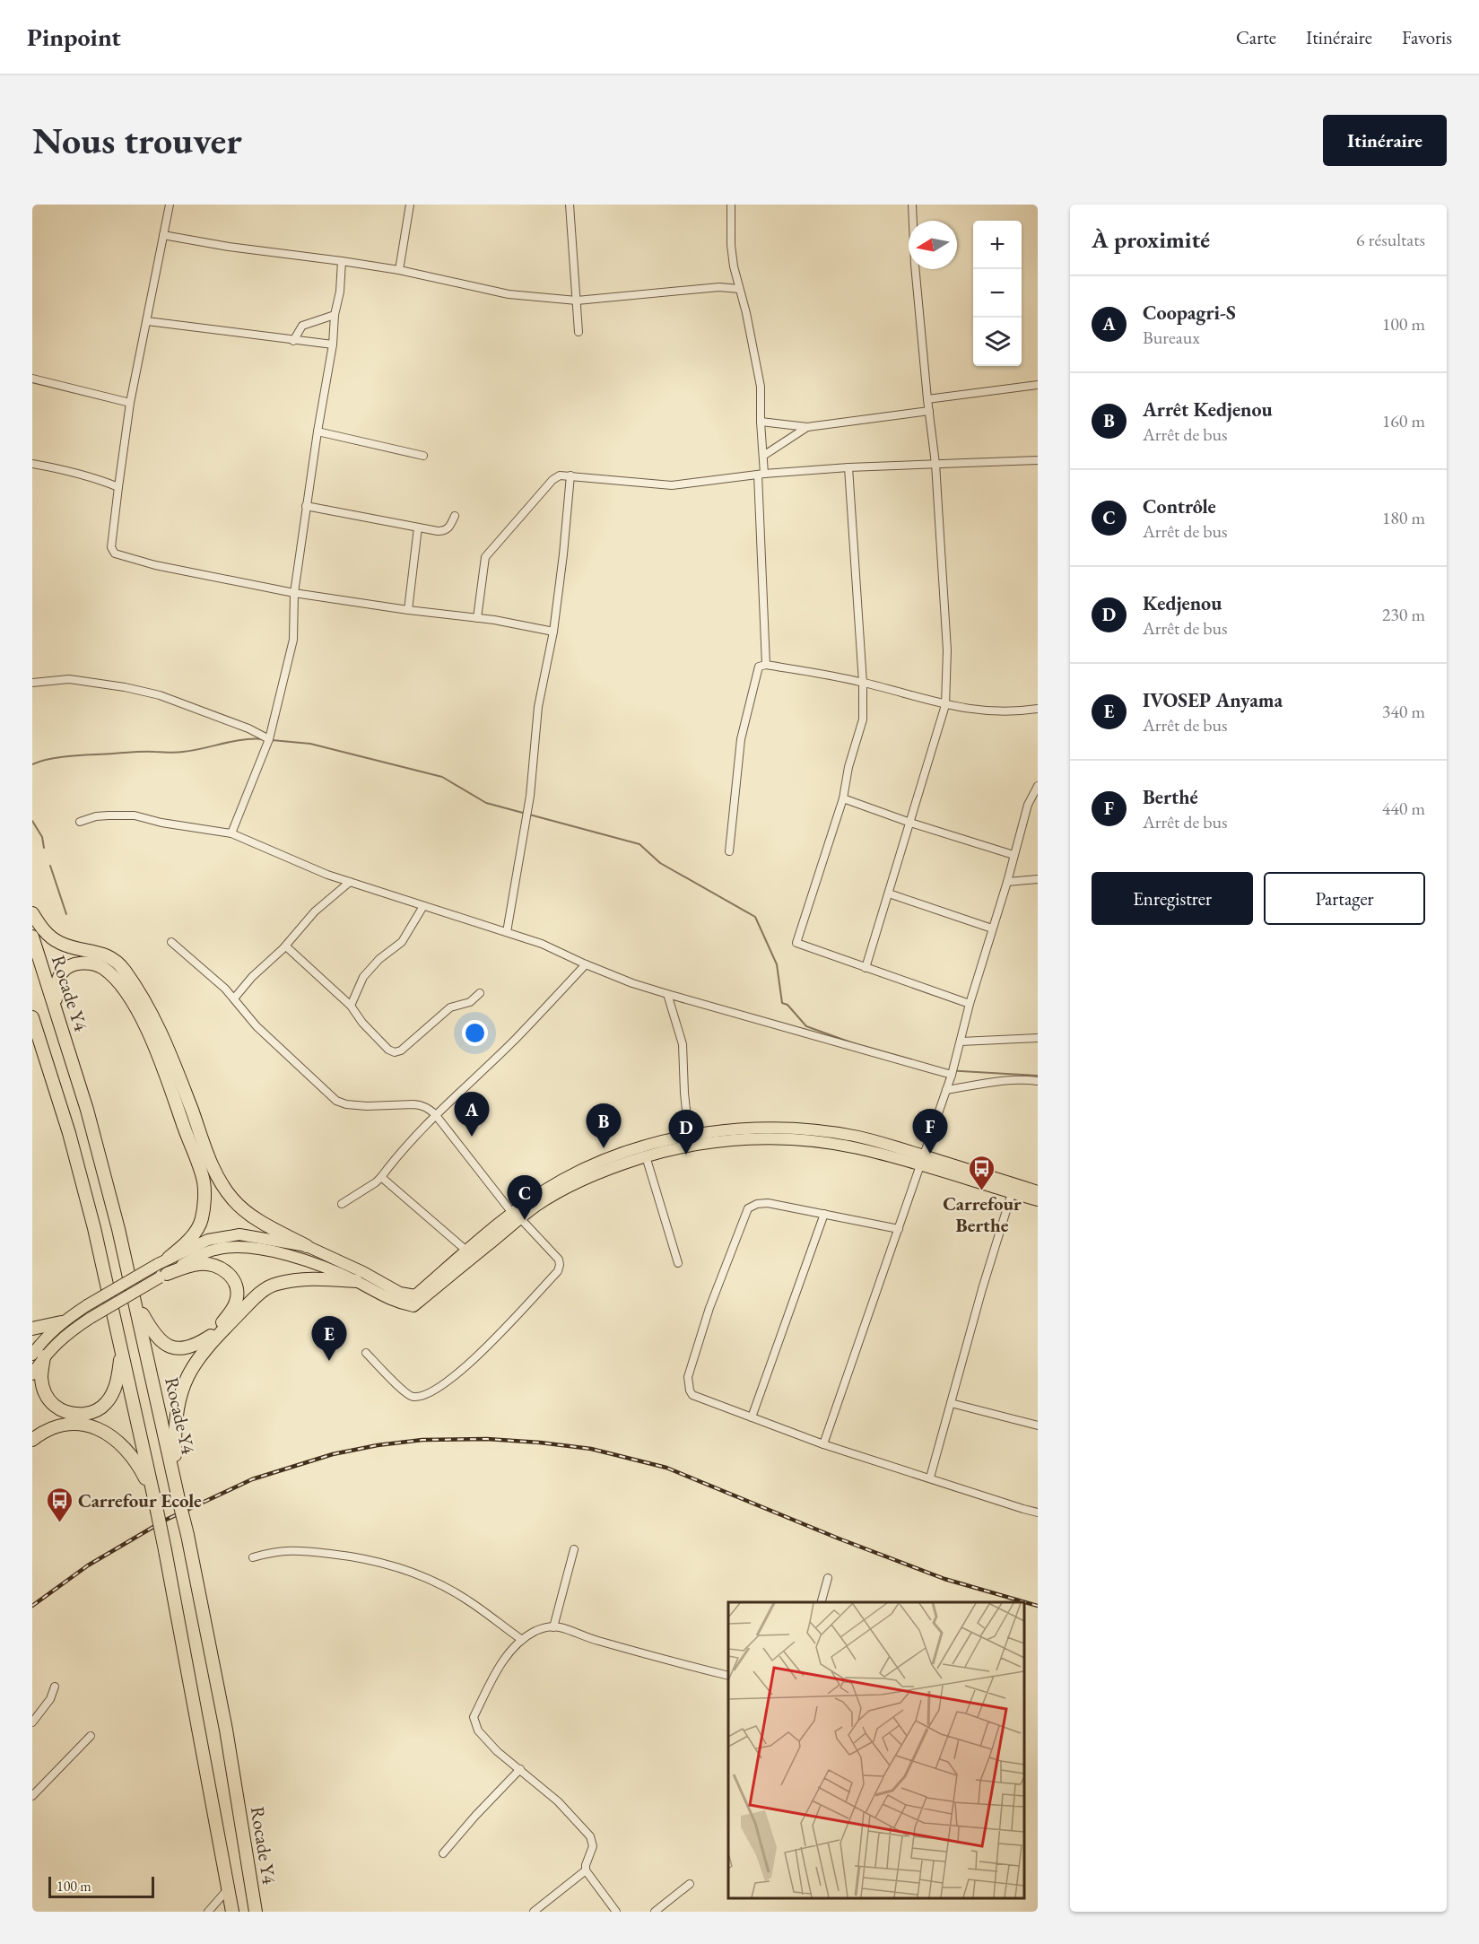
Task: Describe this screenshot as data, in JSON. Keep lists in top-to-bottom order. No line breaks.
{"streets":{"highway":["Rocade Y4"]},"places":{"bus stop":["Carrefour Berthe","Carrefour Ecole"]},"scale_bar":"100 m","north":"left","page":{"header":"Pinpoint","nav":["Carte","Itinéraire","Favoris"],"buttons":["Itinéraire",["Enregistrer","Partager"]],"title":"Nous trouver","heading":["À proximité","6 résultats"],"map_buttons":["+","−"],"list":[{"mark":"A","name":"Coopagri-S","note":"Bureaux","value":"100 m"},{"mark":"B","name":"Arrêt Kedjenou","note":"Arrêt de bus","value":"160 m"},{"mark":"C","name":"Contrôle","note":"Arrêt de bus","value":"180 m"},{"mark":"D","name":"Kedjenou","note":"Arrêt de bus","value":"230 m"},{"mark":"E","name":"IVOSEP Anyama","note":"Arrêt de bus","value":"340 m"},{"mark":"F","name":"Berthé","note":"Arrêt de bus","value":"440 m"}],"pins":["A","B","F","D","C","E"],"scale":"100 m"}}
